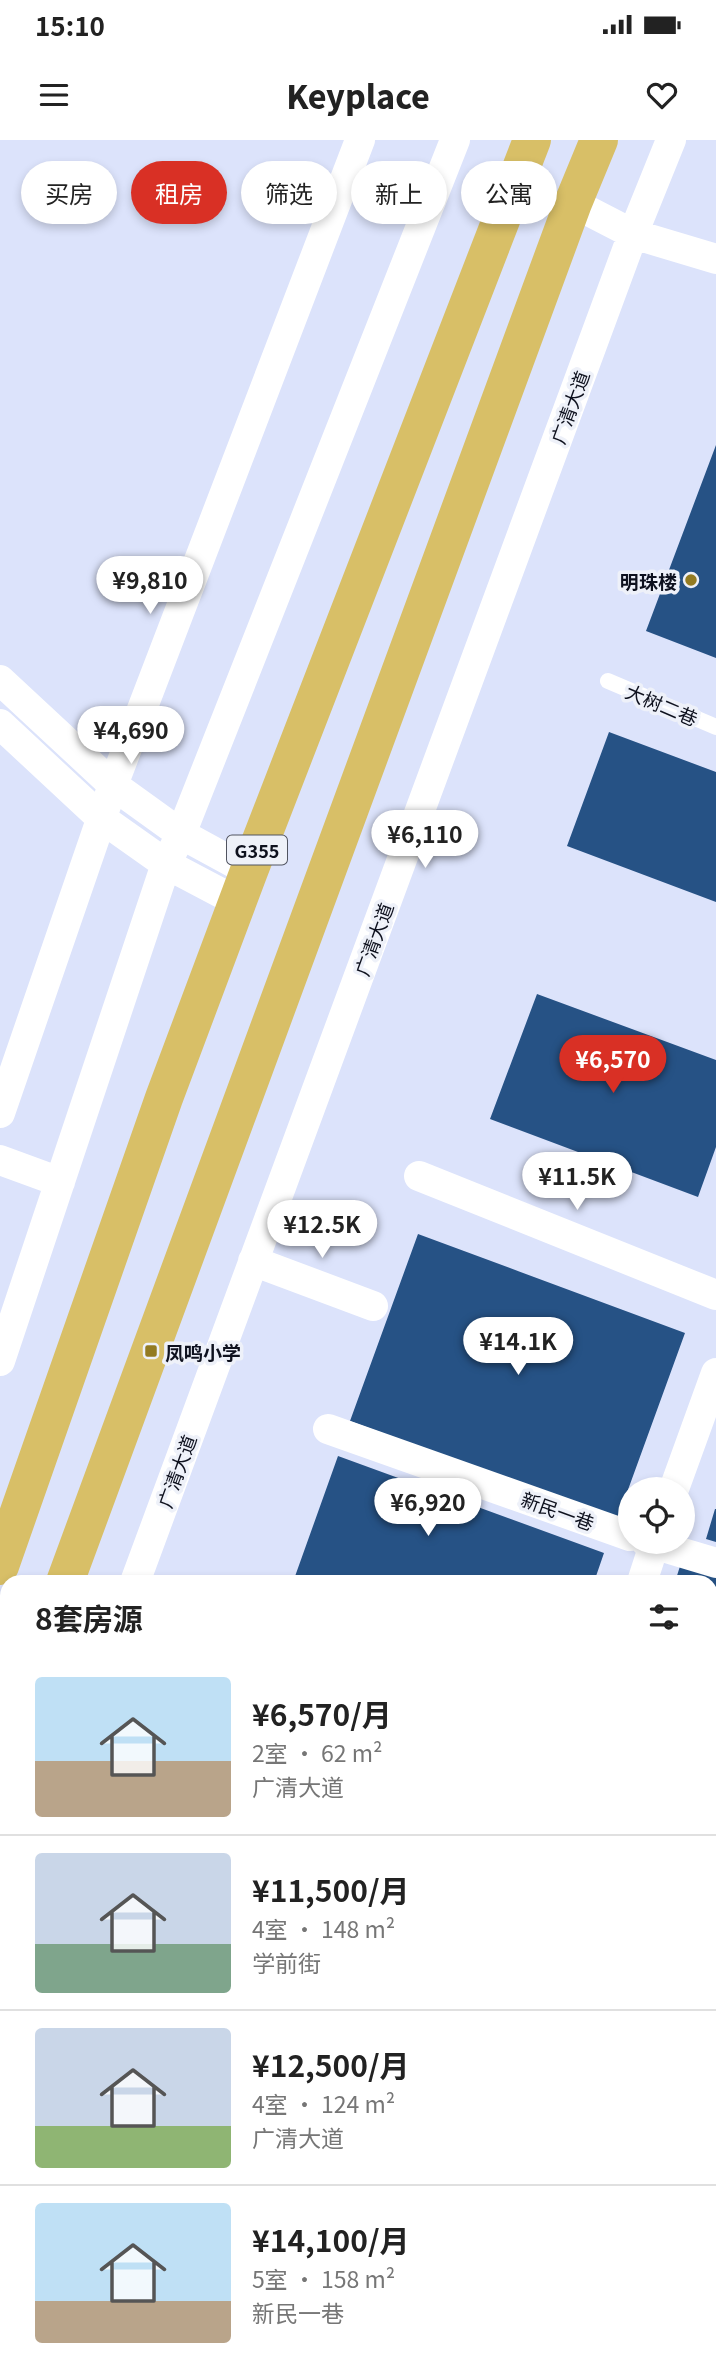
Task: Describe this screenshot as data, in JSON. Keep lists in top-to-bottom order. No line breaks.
{"streets":{"highway":["G355"],"street":["广清大道","新民一巷"],"lane":["大树二巷"]},"places":{"other":["明珠楼"],"transit":["凤鸣小学"]},"page":{"status":"15:10","header":"Keyplace","chip":["买房","租房","筛选","新上","公寓"],"price":["¥9,810","¥4,690","¥6,110","¥6,570","¥11.5K","¥12.5K","¥14.1K","¥6,920"],"heading":"8套房源","list":[{"name":"¥6,570/月","note":"2室 · 62 m² · 广清大道"},{"name":"¥11,500/月","note":"4室 · 148 m² · 学前街"},{"name":"¥12,500/月","note":"4室 · 124 m² · 广清大道"},{"name":"¥14,100/月","note":"5室 · 158 m² · 新民一巷"}]}}
